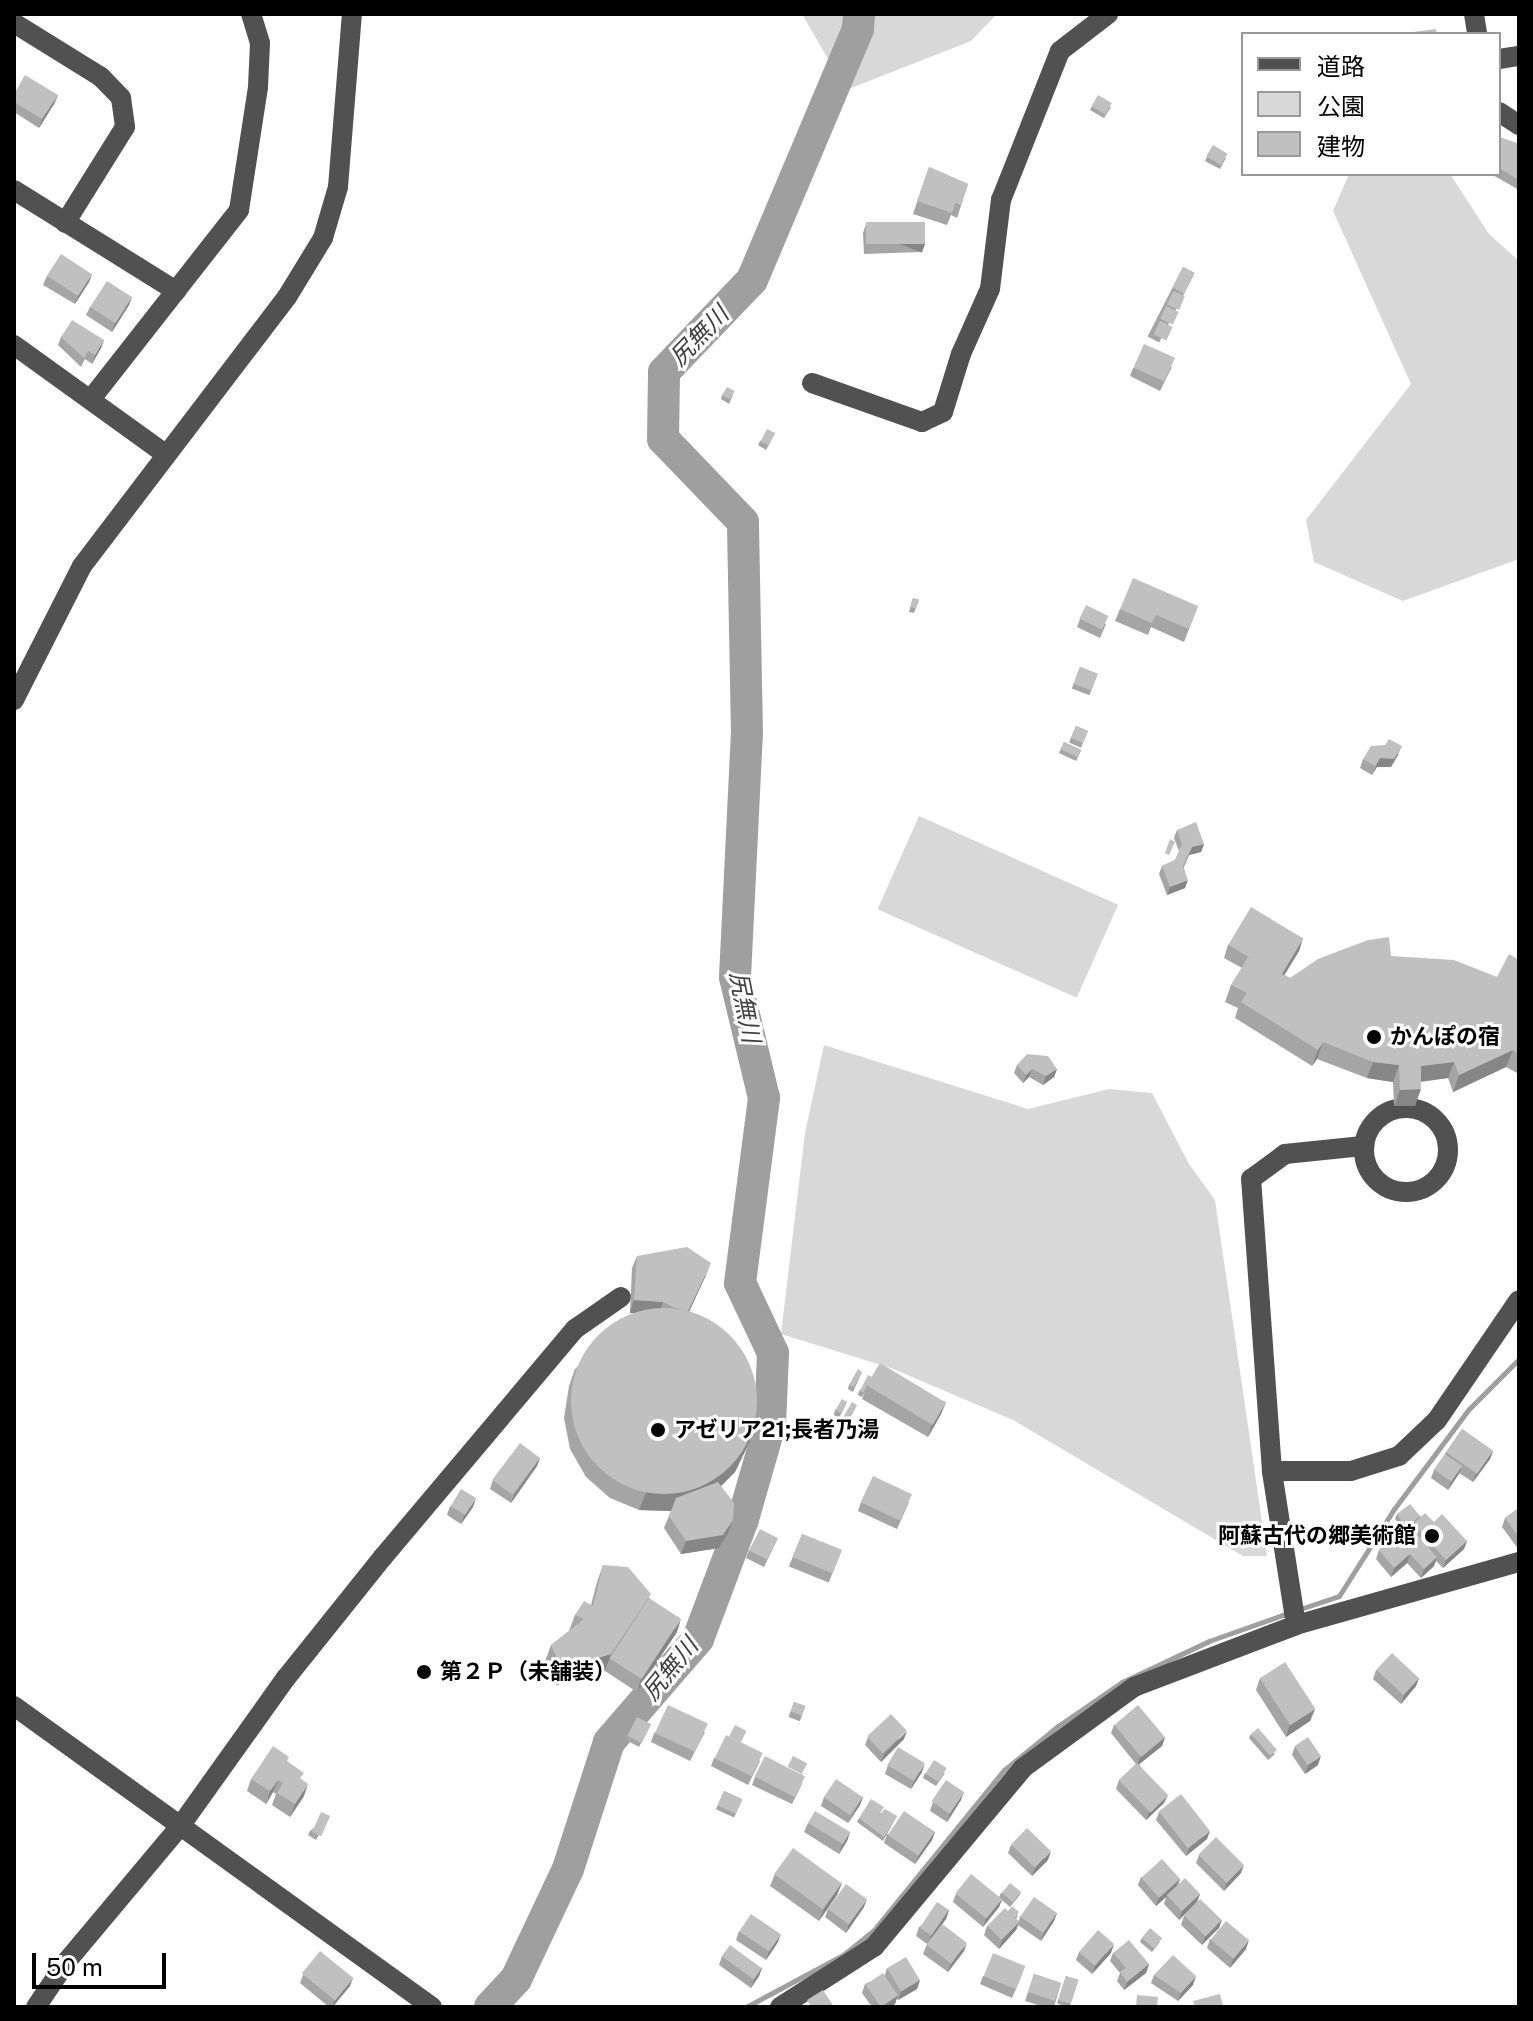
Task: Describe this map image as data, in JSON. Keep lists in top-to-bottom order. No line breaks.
{"water":["尻無川"],"places":["かんぽの宿","アゼリア21;長者乃湯","阿蘇古代の郷美術館","第２Ｐ（未舗装）"],"legend":["道路","公園","建物"],"scale_bar":"50 m"}
